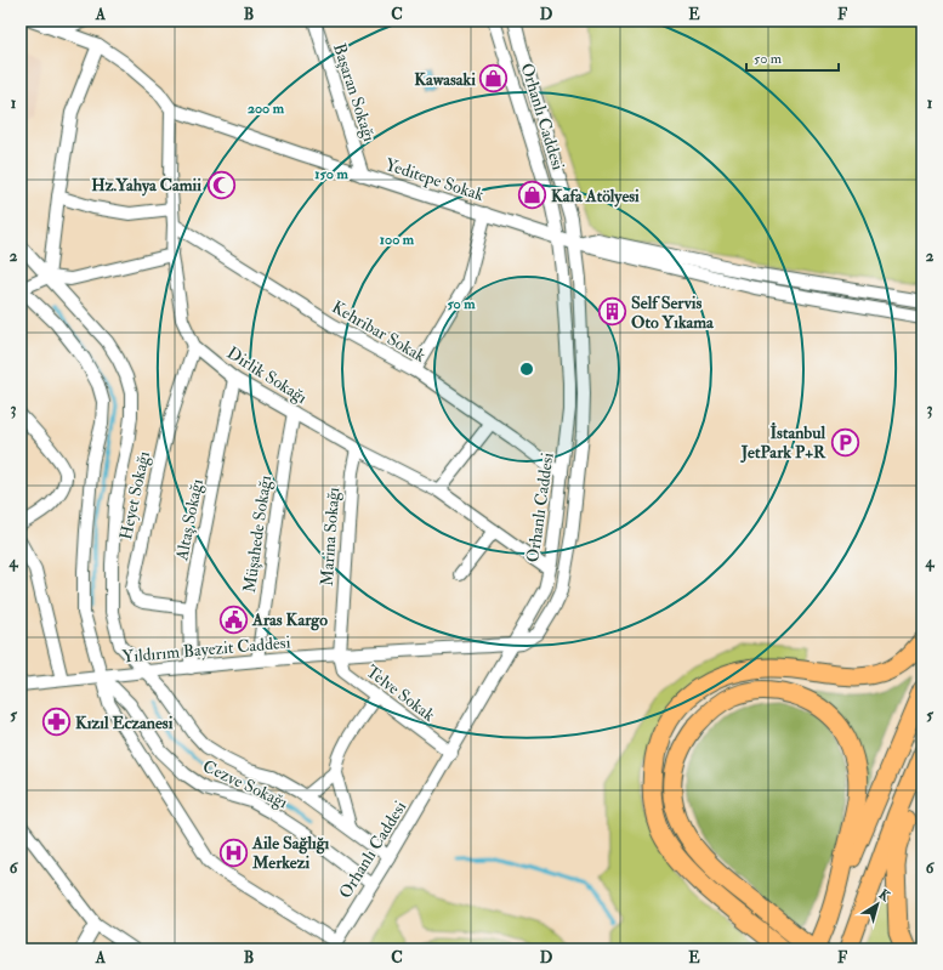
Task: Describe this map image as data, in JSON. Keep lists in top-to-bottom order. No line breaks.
{"streets":{"street":["Başaran Sokağı","Orhanlı Caddesi","Yeditepe Sokak","Kehribar Sokak","Dirlik Sokağı","Heyet Sokağı","Altaş Sokağı","Müşahede Sokağı","Marina Sokağı","Yıldırım Bayezit Caddesi","Telve Sokak","Cezve Sokağı"]},"crossings":[["Başaran Sokağı","Yeditepe Sokak"],["Orhanlı Caddesi","Yeditepe Sokak"],["Orhanlı Caddesi","Kehribar Sokak"],["Orhanlı Caddesi","Dirlik Sokağı"],["Orhanlı Caddesi","Yıldırım Bayezit Caddesi"],["Orhanlı Caddesi","Telve Sokak"],["Orhanlı Caddesi","Cezve Sokağı"],["Yeditepe Sokak","Dirlik Sokağı"],["Kehribar Sokak","Dirlik Sokağı"],["Dirlik Sokağı","Heyet Sokağı"],["Dirlik Sokağı","Altaş Sokağı"],["Dirlik Sokağı","Müşahede Sokağı"],["Dirlik Sokağı","Marina Sokağı"],["Heyet Sokağı","Altaş Sokağı"],["Altaş Sokağı","Yıldırım Bayezit Caddesi"],["Müşahede Sokağı","Yıldırım Bayezit Caddesi"],["Marina Sokağı","Yıldırım Bayezit Caddesi"],["Marina Sokağı","Telve Sokak"],["Yıldırım Bayezit Caddesi","Telve Sokak"],["Yıldırım Bayezit Caddesi","Cezve Sokağı"]],"places":{"shop":["Kawasaki","Kafa Atölyesi"],"mosque":["Hz.Yahya Camii"],"building":["Self Servis Oto Yıkama"],"parking":["İstanbul JetPark P+R"],"public building":["Aras Kargo"],"pharmacy":["Kızıl Eczanesi"],"hospital":["Aile Sağlığı Merkezi"]},"scale_bar":"50 m","north":"top right","grid":{"columns":["A","B","C","D","E","F"],"rows":["1","2","3","4","5","6"]},"rings":["200 m","150 m","100 m","50 m"]}
